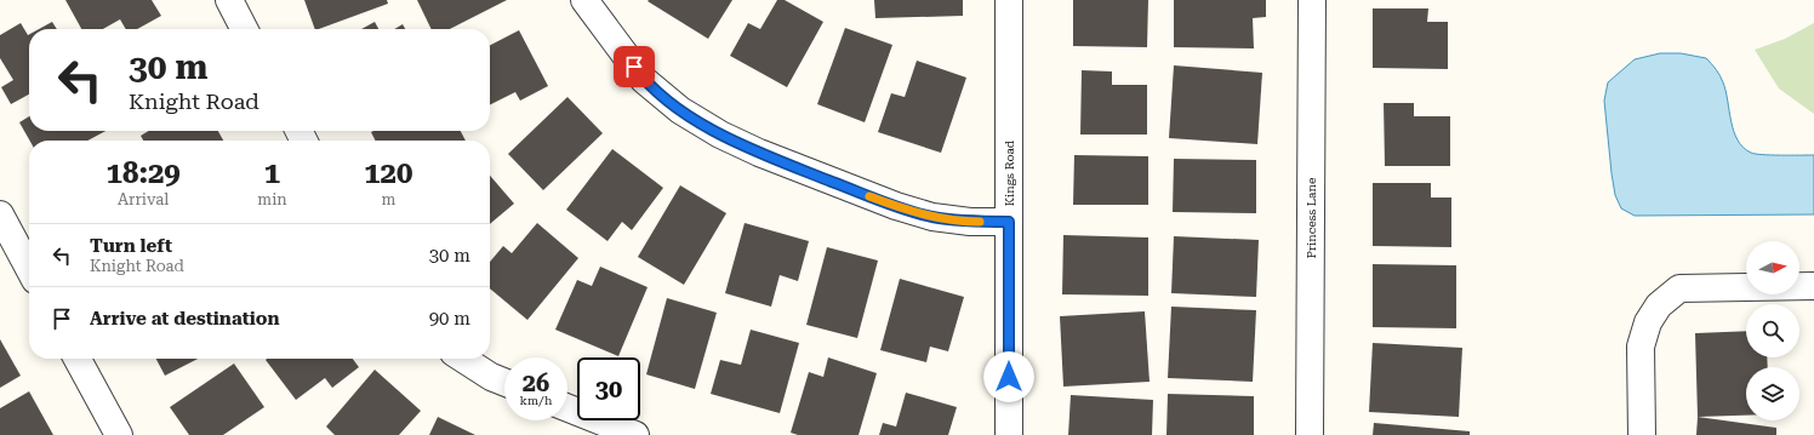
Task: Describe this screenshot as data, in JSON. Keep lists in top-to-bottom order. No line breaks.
{"streets":{"street":["Kings Road","Princess Lane"]},"north":"right","page":{"turn":["30 m","Knight Road"],"eta":["18:29","Arrival","1","min","120","m"],"list":[{"name":"Turn left","note":"Knight Road","value":"30 m"},{"name":"Arrive at destination","value":"90 m"}],"speed":"26 km/h","limit":"30"}}
